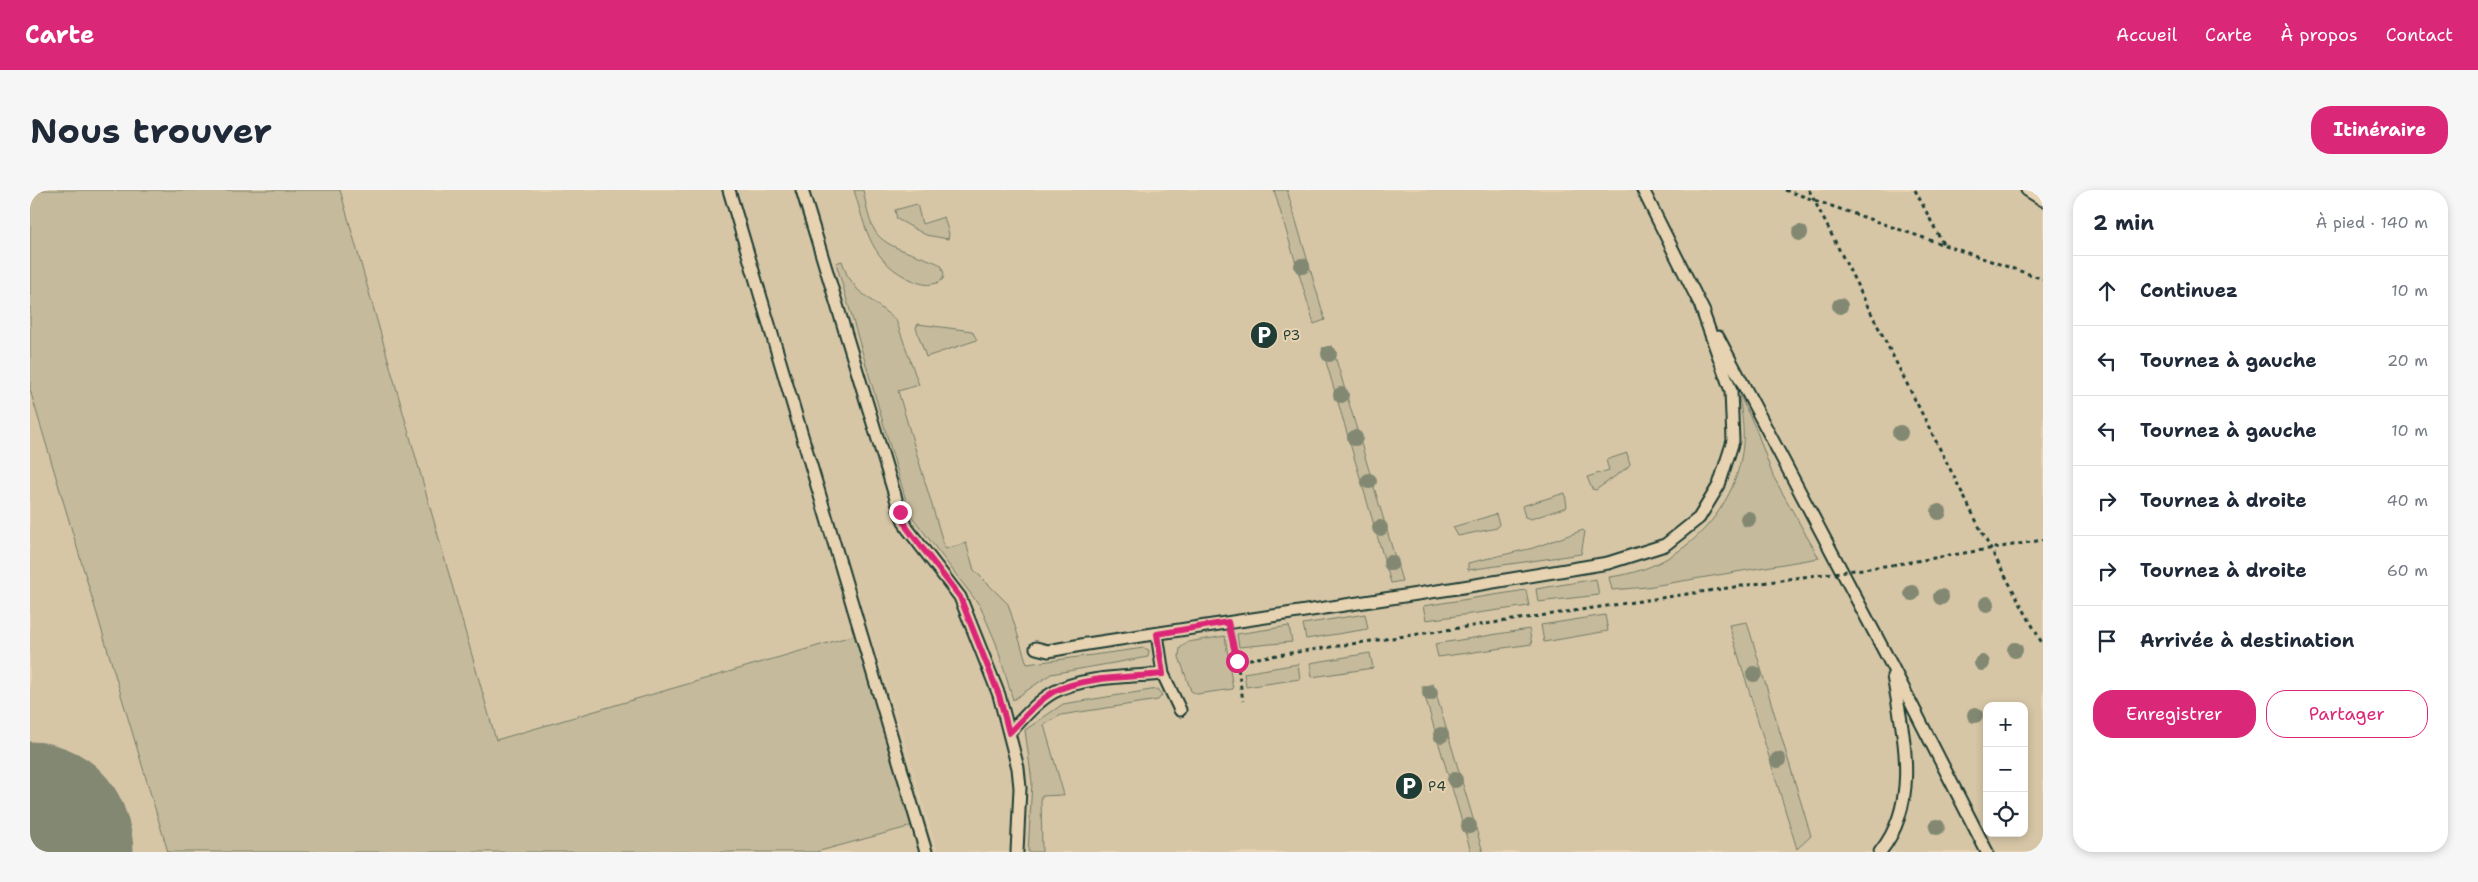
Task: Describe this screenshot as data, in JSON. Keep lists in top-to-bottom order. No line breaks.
{"places":{"parking":["P3","P4"]},"page":{"header":"Carte","nav":["Accueil","Carte","À propos","Contact"],"buttons":["Itinéraire",["Enregistrer","Partager"]],"title":"Nous trouver","heading":["2 min","À pied · 140 m"],"list":[["Continuez","10 m"],["Tournez à gauche","20 m"],["Tournez à gauche","10 m"],["Tournez à droite","40 m"],["Tournez à droite","60 m"],"Arrivée à destination"],"map_buttons":["+","−"]}}
